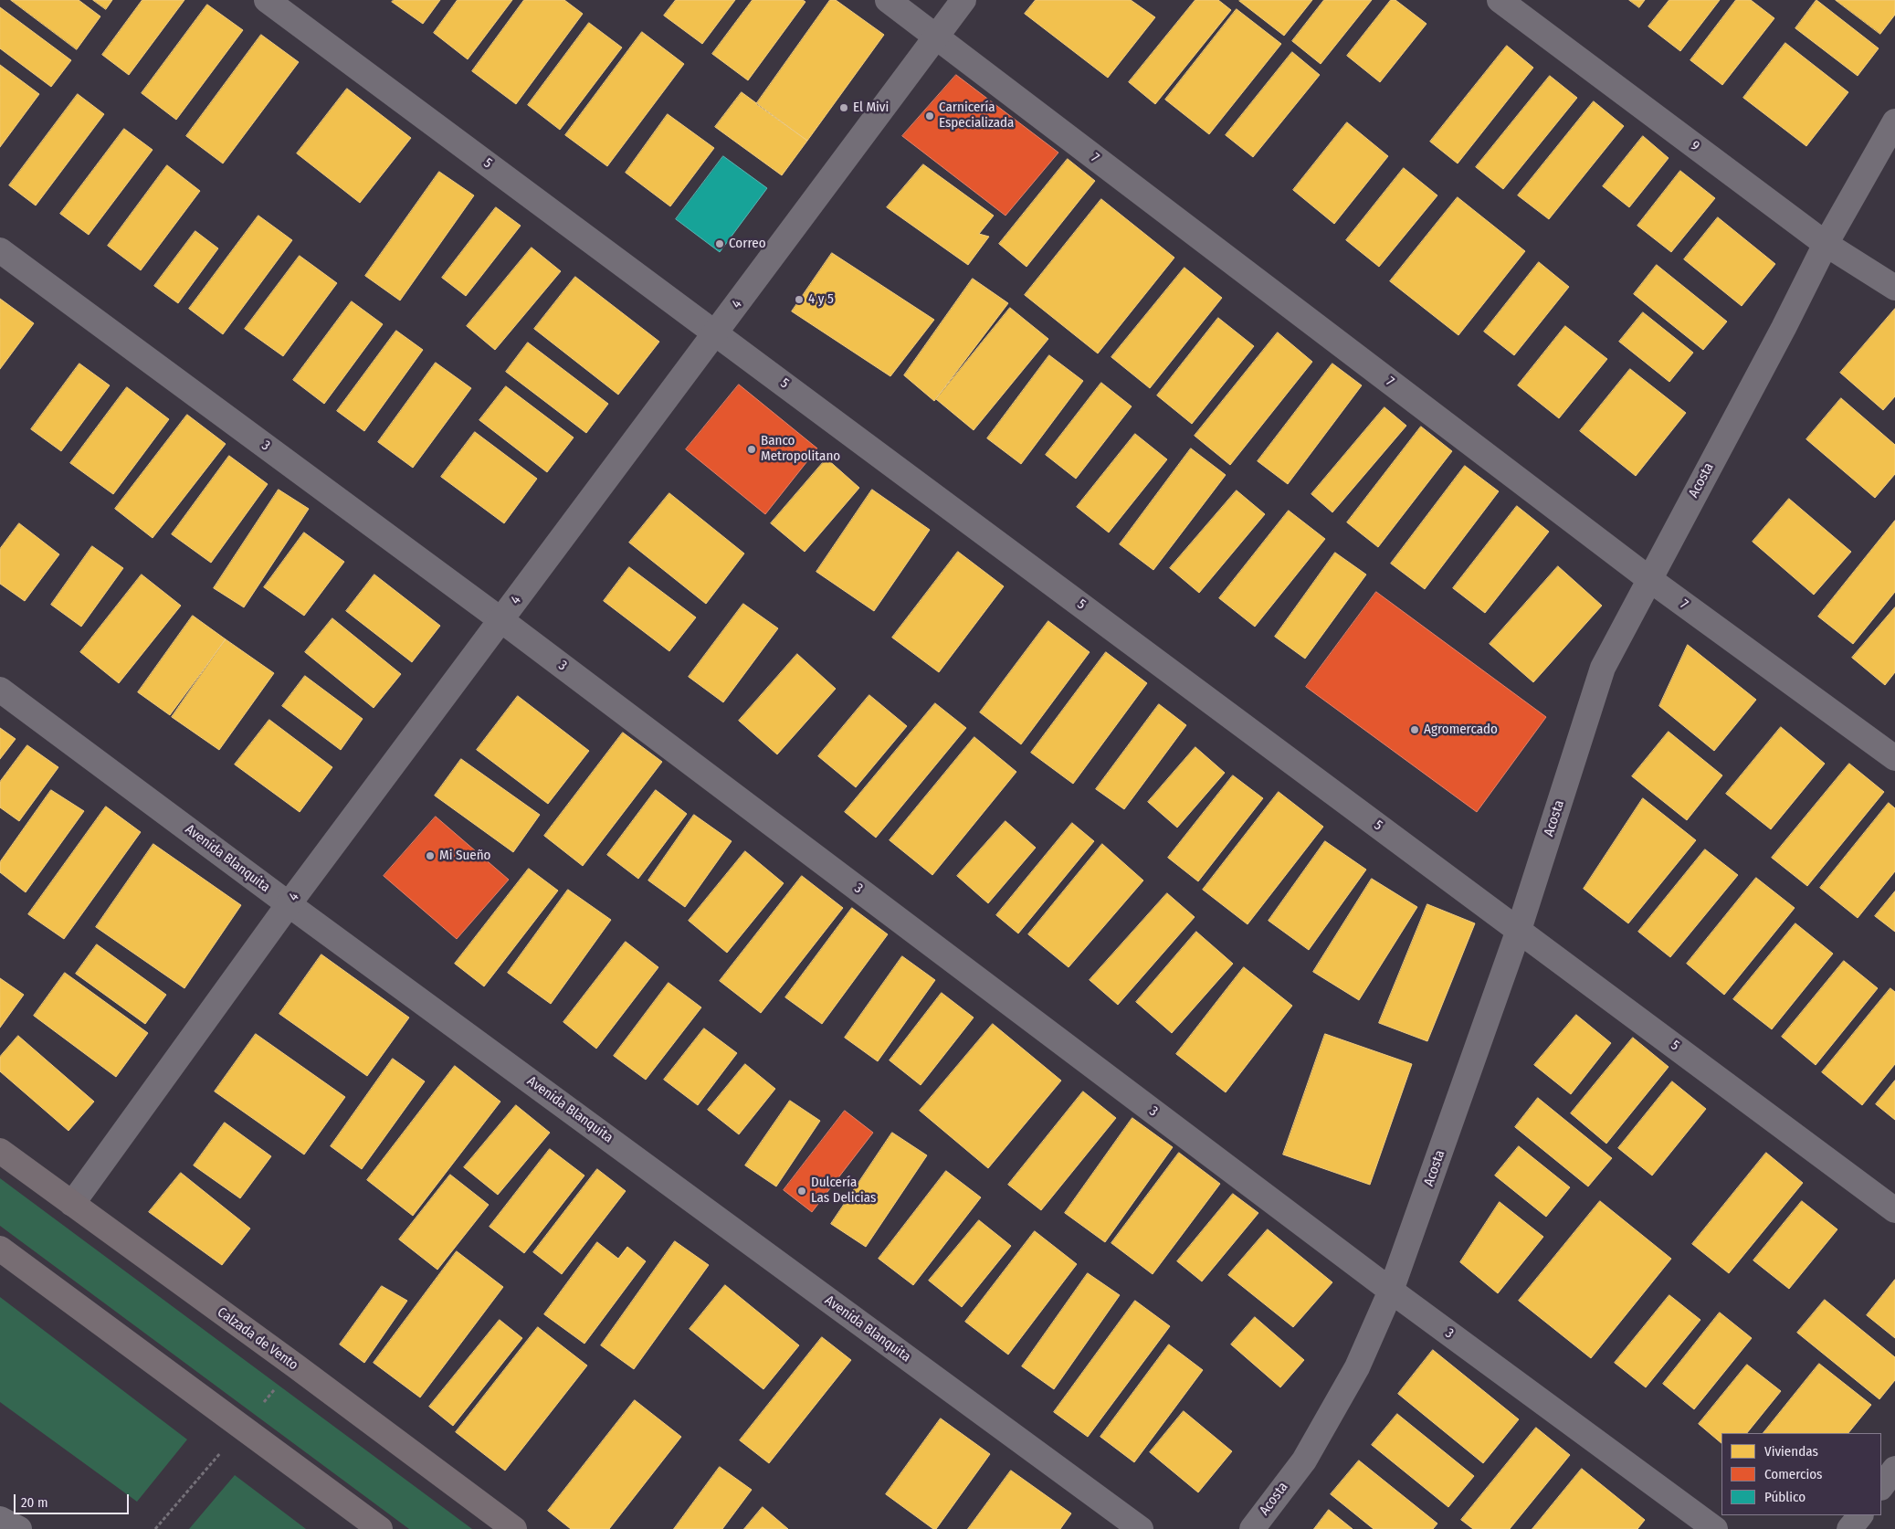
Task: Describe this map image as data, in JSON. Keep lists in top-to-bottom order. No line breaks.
{"streets":{"main road":["Calzada de Vento"],"street":["9","7","5","4","3","Acosta","Avenida Blanquita"]},"crossings":[["9","Acosta"],["7","4"],["7","Acosta"],["5","4"],["5","Acosta"],["4","3"],["4","Avenida Blanquita"],["4","Calzada de Vento"],["3","Acosta"]],"places":["El Mivi","Carnicería Especializada","Correo","4 y 5","Banco Metropolitano","Agromercado","Mi Sueño","Dulcería Las Delicias"],"legend":["Viviendas","Comercios","Público"],"scale_bar":"20 m"}
